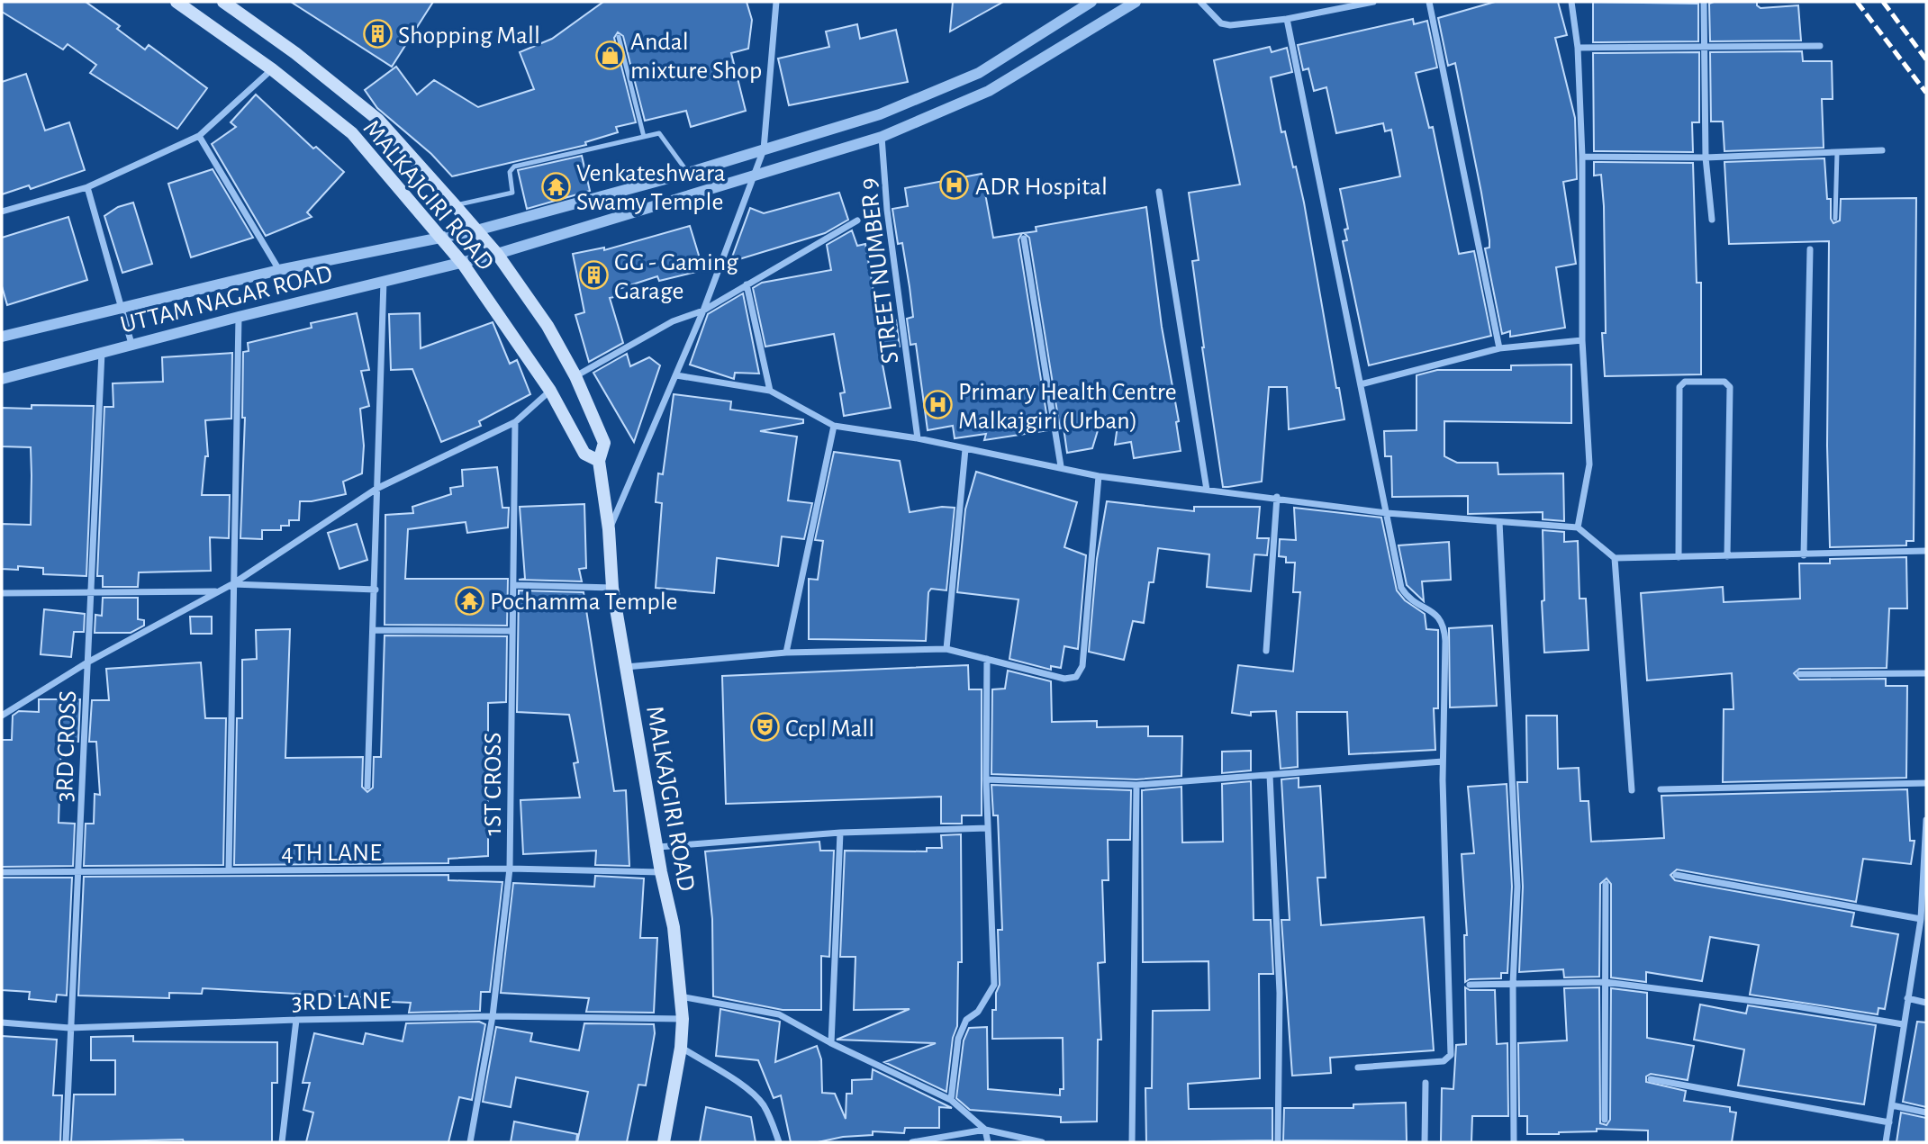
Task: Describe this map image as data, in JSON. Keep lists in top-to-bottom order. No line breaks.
{"streets":{"main road":["MALKAJGIRI ROAD"],"street":["STREET NUMBER 9","UTTAM NAGAR ROAD","3RD CROSS","1ST CROSS","4TH LANE","3RD LANE"]},"crossings":[["MALKAJGIRI ROAD","UTTAM NAGAR ROAD"],["MALKAJGIRI ROAD","4TH LANE"],["MALKAJGIRI ROAD","3RD LANE"],["STREET NUMBER 9","UTTAM NAGAR ROAD"],["UTTAM NAGAR ROAD","3RD CROSS"],["3RD CROSS","4TH LANE"],["3RD CROSS","3RD LANE"],["1ST CROSS","4TH LANE"],["1ST CROSS","3RD LANE"]],"places":{"building":["Shopping Mall","GG - Gaming Garage"],"shop":["Andal mixture Shop"],"hospital":["ADR Hospital","Primary Health Centre Malkajgiri (Urban)"],"temple":["Venkateshwara Swamy Temple","Pochamma Temple"],"theatre":["Ccpl Mall"]}}
